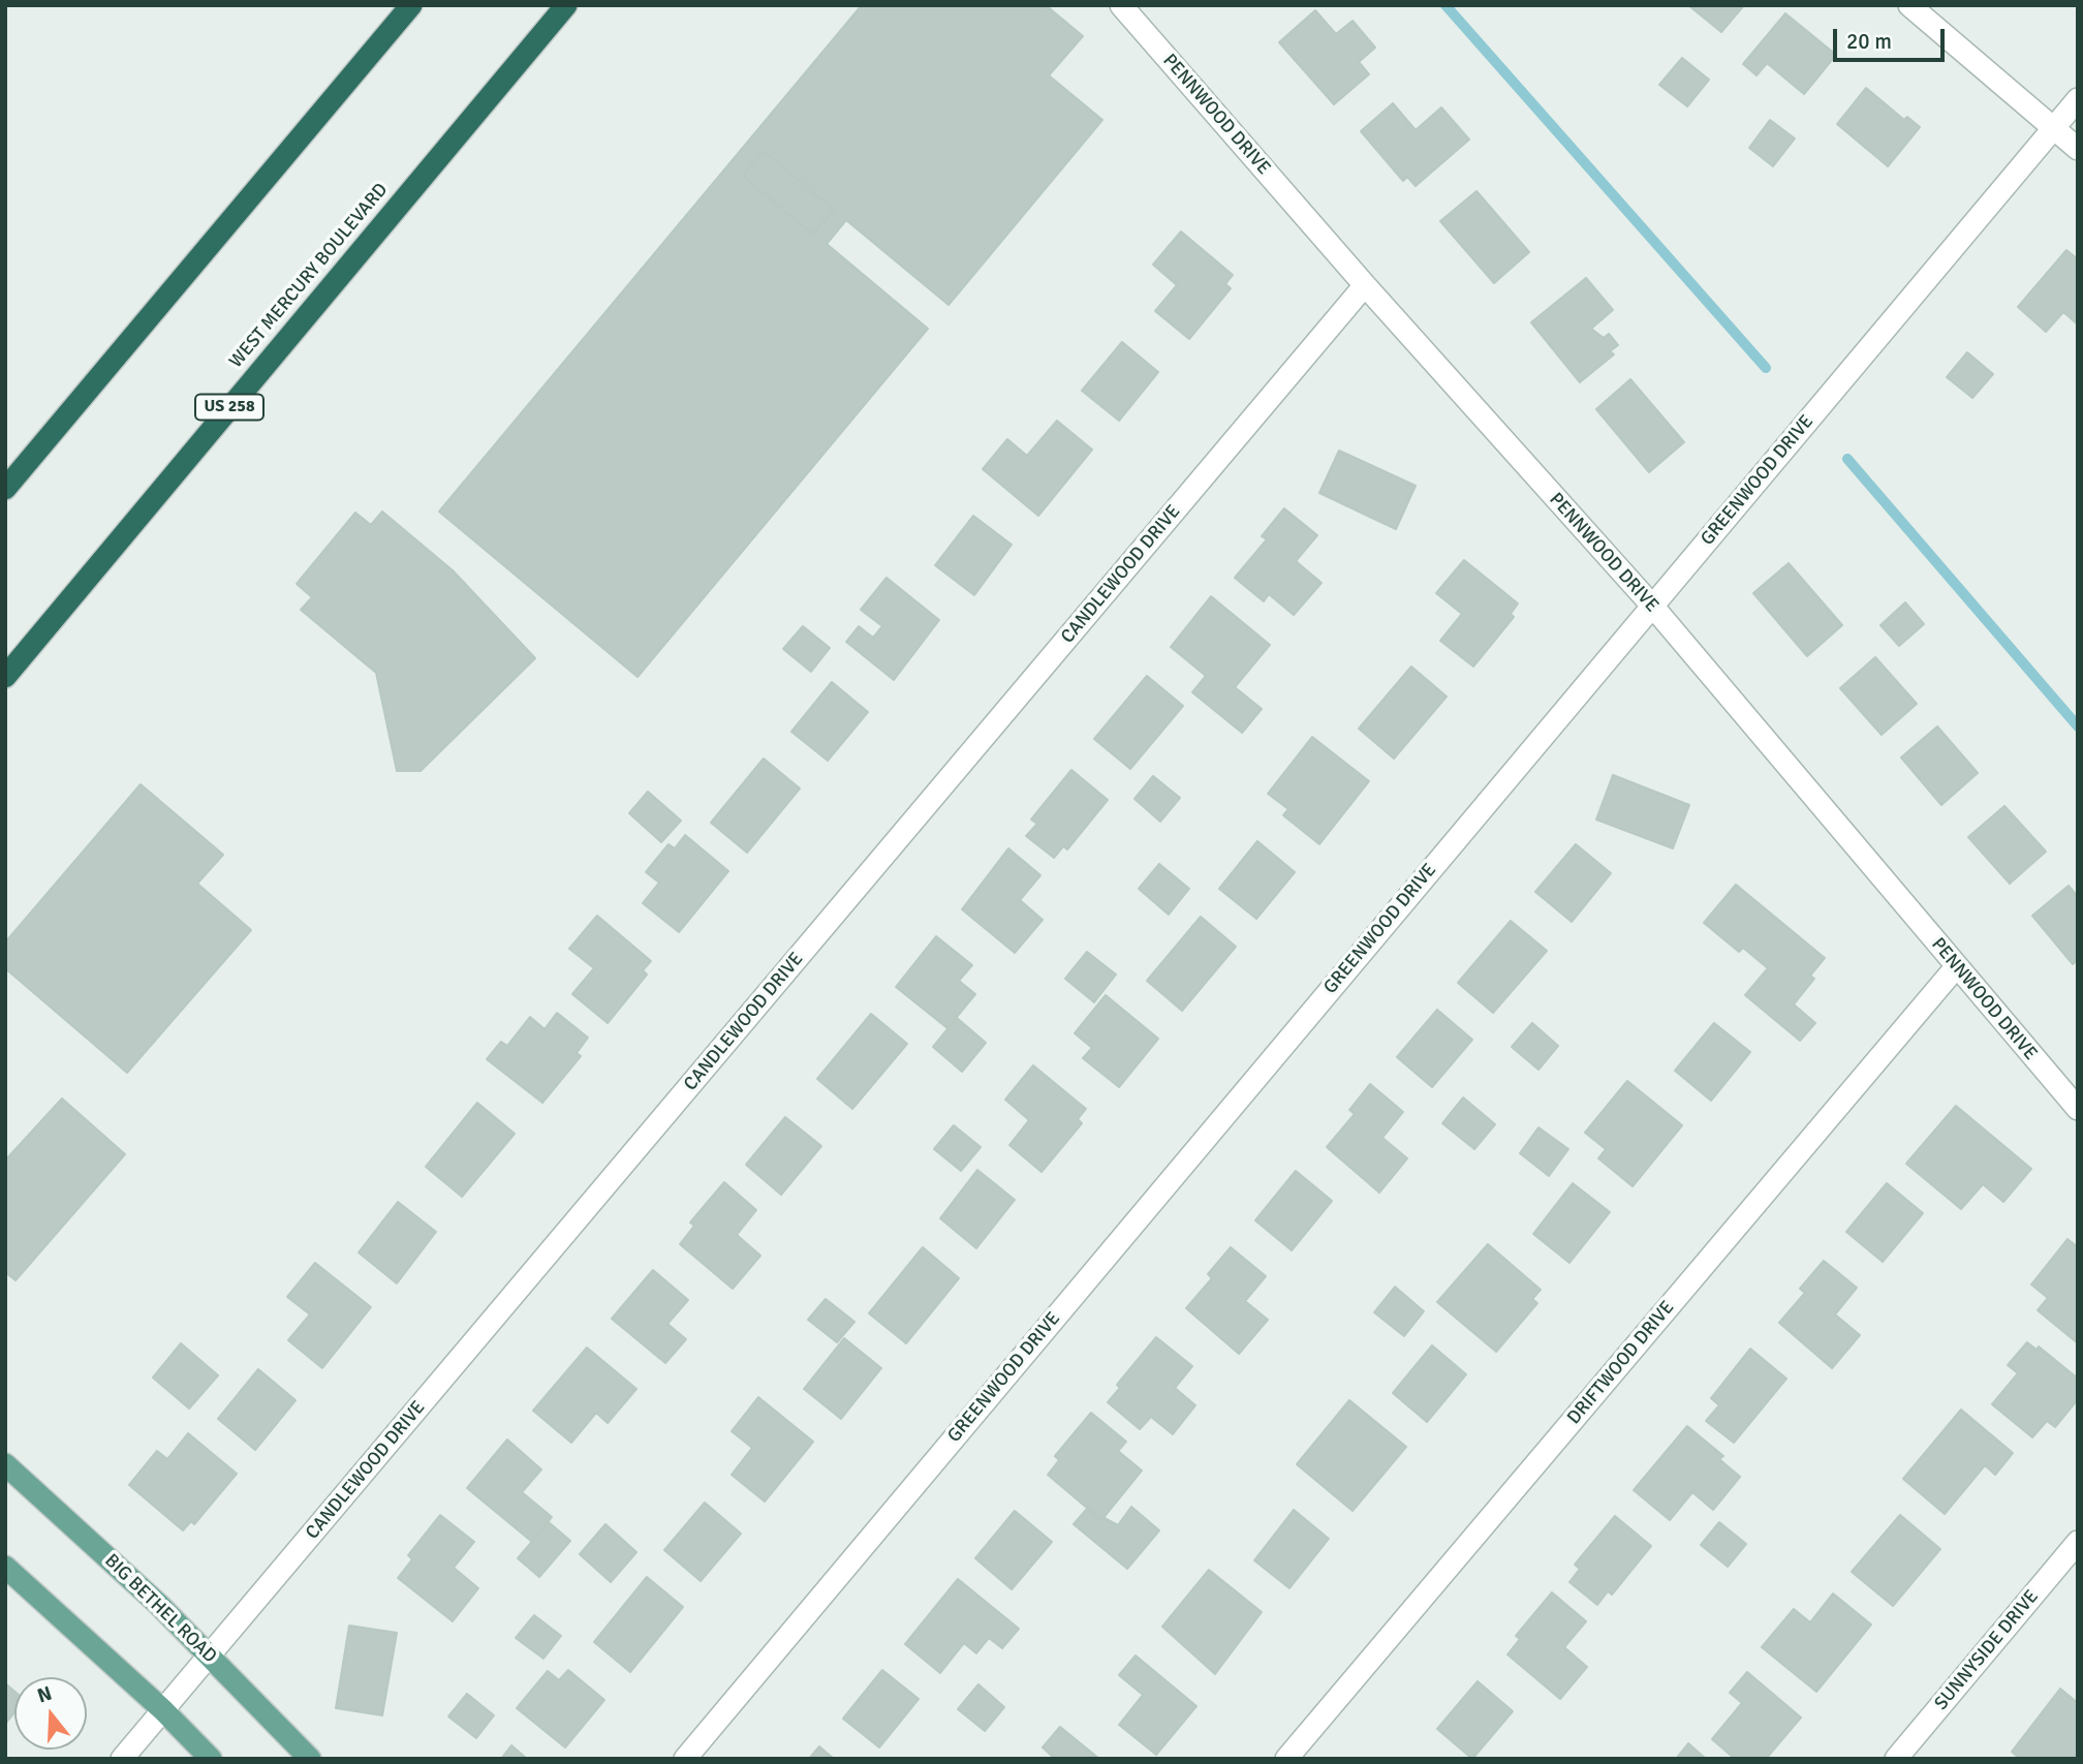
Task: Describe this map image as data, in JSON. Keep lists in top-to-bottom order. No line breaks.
{"streets":{"highway":["WEST MERCURY BOULEVARD","US 258"],"main road":["BIG BETHEL ROAD"],"street":["PENNWOOD DRIVE","GREENWOOD DRIVE","CANDLEWOOD DRIVE","DRIFTWOOD DRIVE","SUNNYSIDE DRIVE"]},"crossings":[["PENNWOOD DRIVE","GREENWOOD DRIVE"],["PENNWOOD DRIVE","CANDLEWOOD DRIVE"],["PENNWOOD DRIVE","DRIFTWOOD DRIVE"],["CANDLEWOOD DRIVE","BIG BETHEL ROAD"]],"scale_bar":"20 m","north":"top"}
